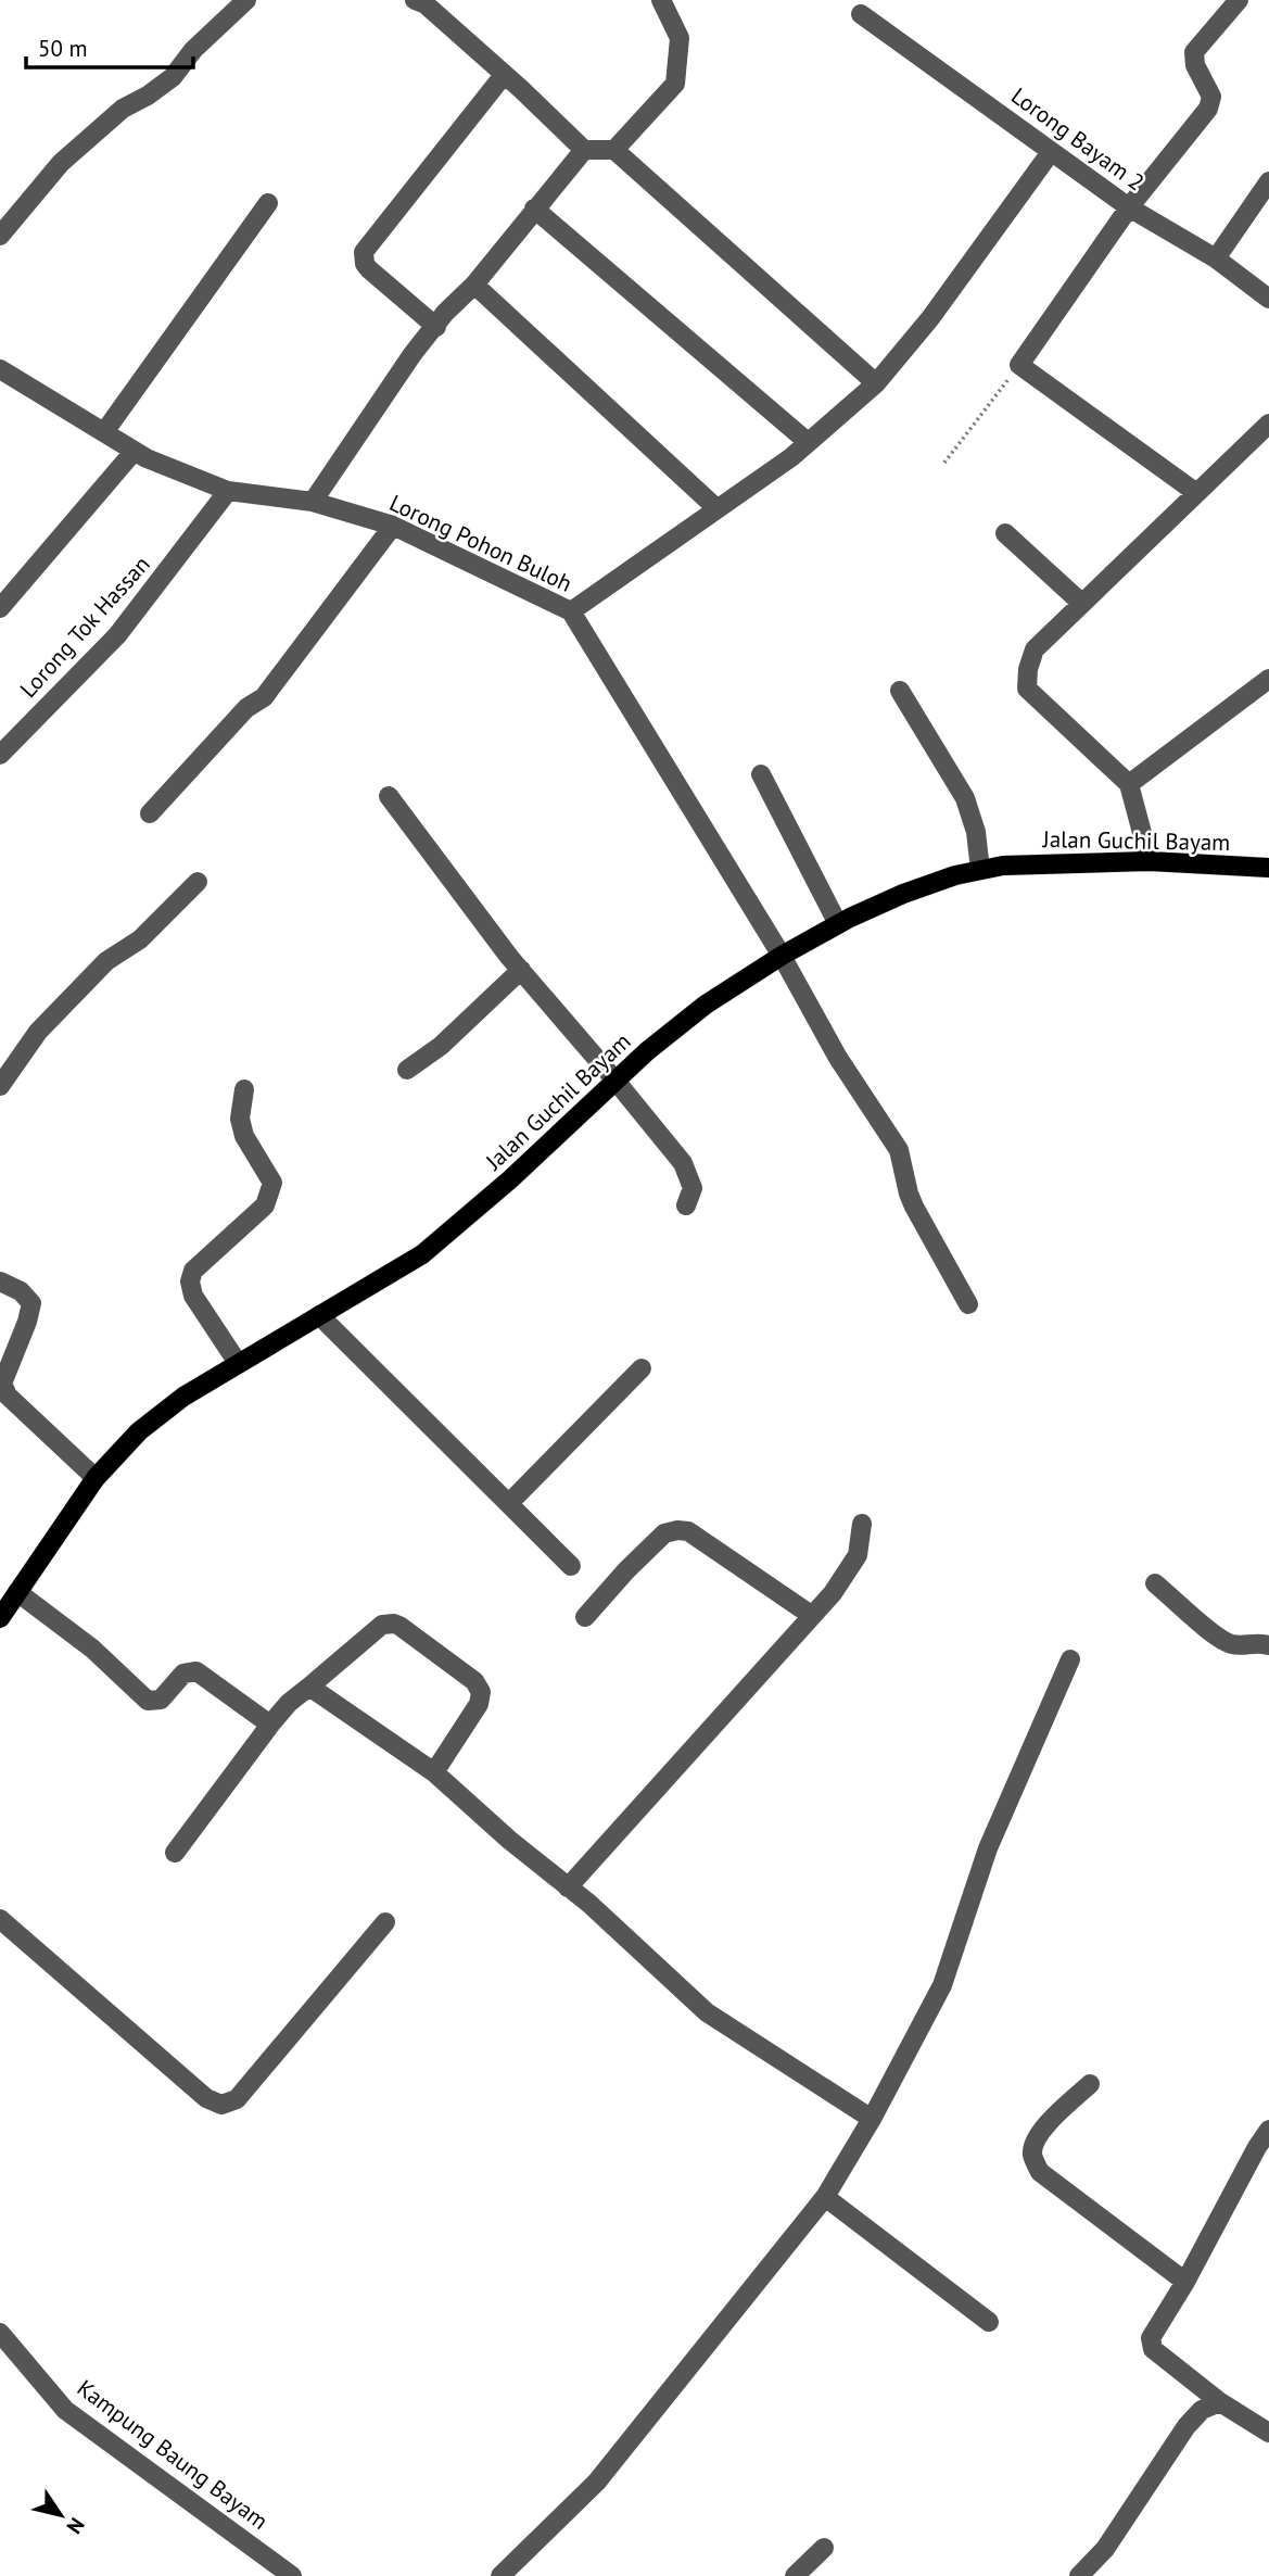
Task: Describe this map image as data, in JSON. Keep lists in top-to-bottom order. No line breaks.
{"streets":{"main road":["Jalan Guchil Bayam"],"street":["Lorong Bayam 2","Lorong Pohon Buloh","Lorong Tok Hassan","Kampung Baung Bayam"]},"crossings":[["Lorong Pohon Buloh","Lorong Tok Hassan"],["Lorong Pohon Buloh","Jalan Guchil Bayam"]],"scale_bar":"50 m","north":"bottom right"}
